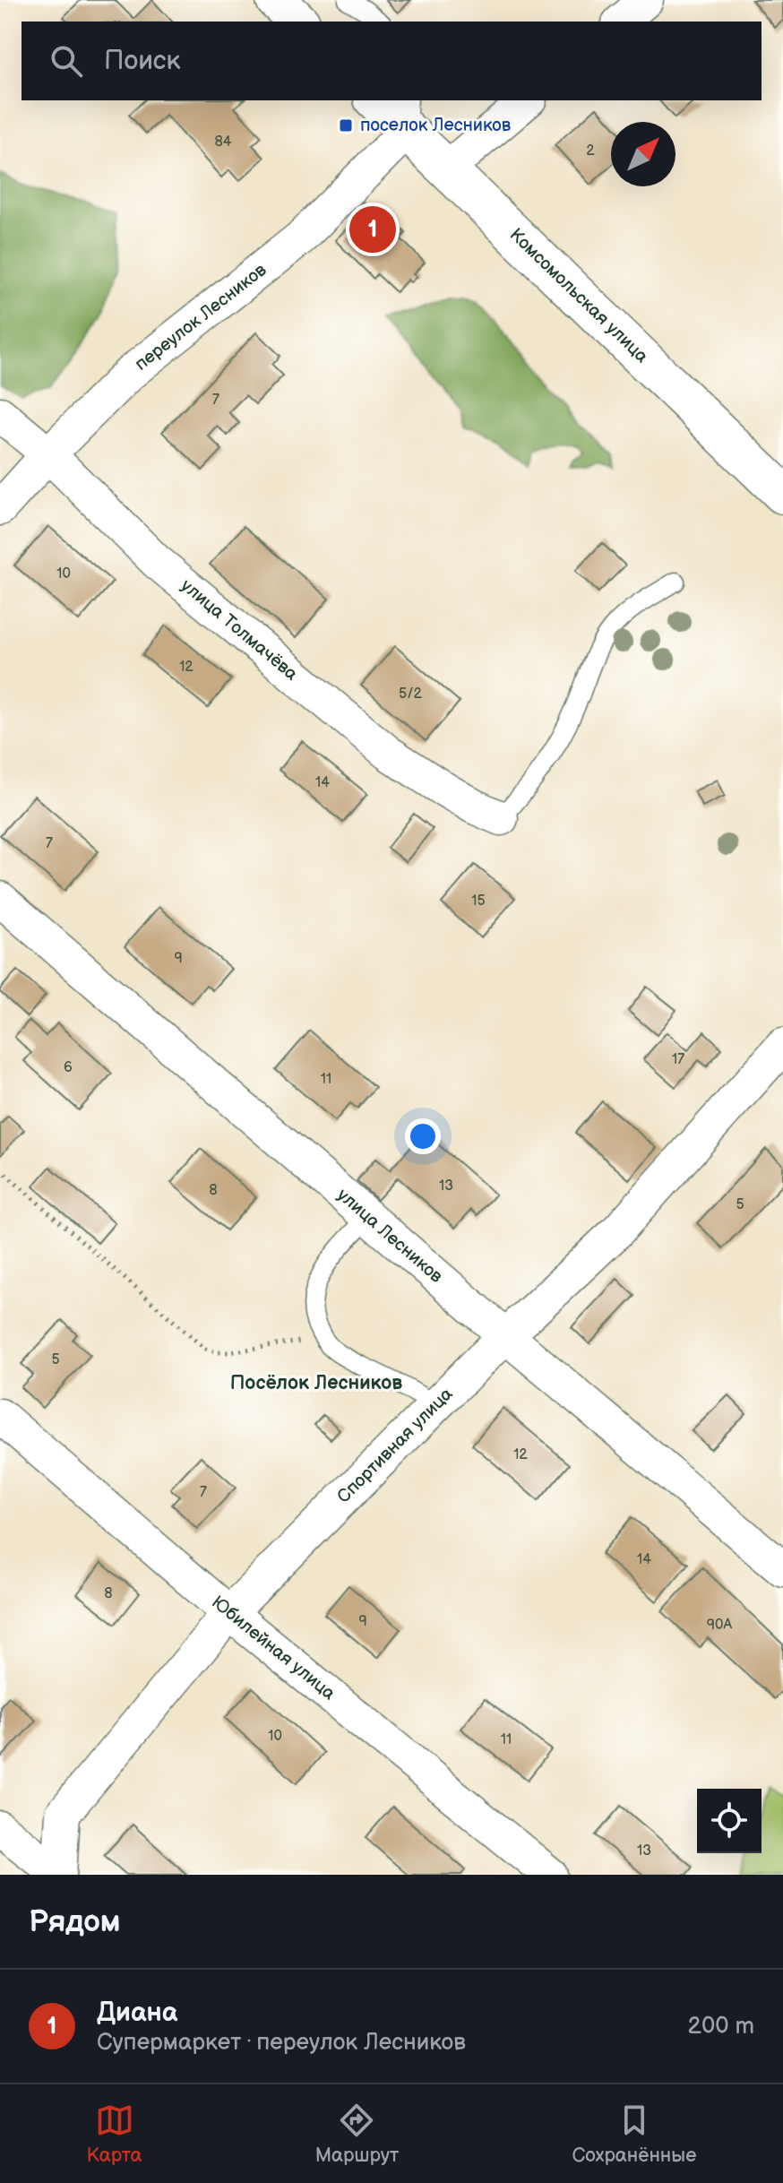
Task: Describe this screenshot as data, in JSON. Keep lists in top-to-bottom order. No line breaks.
{"streets":{"main road":["Комсомольская улица"],"street":["переулок Лесников","улица Толмачёва","улица Лесников","Спортивная улица","Юбилейная улица"]},"crossings":[["Комсомольская улица","переулок Лесников"],["переулок Лесников","улица Толмачёва"],["улица Лесников","Спортивная улица"],["Спортивная улица","Юбилейная улица"]],"districts":["Посёлок Лесников"],"places":{"transit":["поселок Лесников"]},"house_numbers":["84","2","7","10","12","5/2","14","7","15","9","17","6","11","13","8","5","5","12","7","14","8","9","90А","10","11","13"],"north":"top right","page":{"search":"Поиск","pins":"1","heading":"Рядом","list":[{"mark":"1","name":"Диана","note":"Супермаркет · переулок Лесников","value":"200 m"}],"nav":["Карта","Маршрут","Сохранённые"]}}
